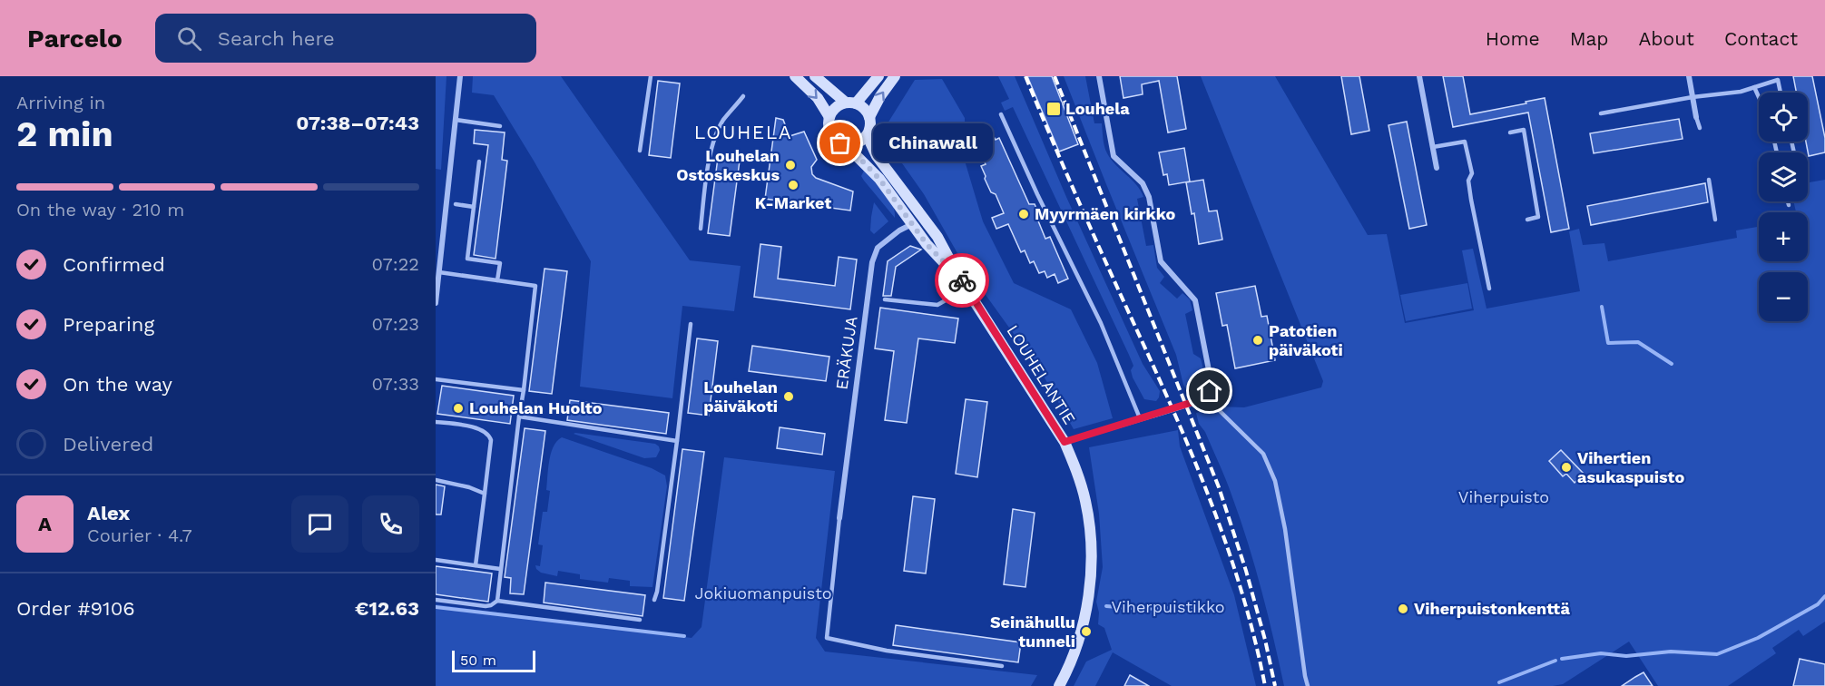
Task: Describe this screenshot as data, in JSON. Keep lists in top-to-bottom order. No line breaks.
{"streets":{"main road":["LOUHELANTIE"],"street":["ERÄKUJA"]},"crossings":[["ERÄKUJA","LOUHELANTIE"]],"districts":["LOUHELA"],"parks":["Viherpuisto","Jokiuomanpuisto","Viherpuistikko"],"places":{"transit":["Louhela"],"other":["Chinawall","Louhelan Ostoskeskus","K-Market","Myyrmäen kirkko","Patotien päiväkoti","Louhelan päiväkoti","Louhelan Huolto","Vihertien asukaspuisto","Viherpuistonkenttä","Seinähullu tunneli"]},"scale_bar":"50 m","page":{"header":"Parcelo","search":"Search here","nav":["Home","Map","About","Contact"],"heading":["2 min","Arriving in","07:38–07:43"],"panel":["Alex","Courier · 4.7","Order #9106","€12.63"],"map_buttons":["+","−"],"bubble":"Chinawall","bar":"On the way · 210 m","list":[["Confirmed","07:22"],["Preparing","07:23"],["On the way","07:33"],"Delivered"],"round":"A","scale":"50 m"}}
